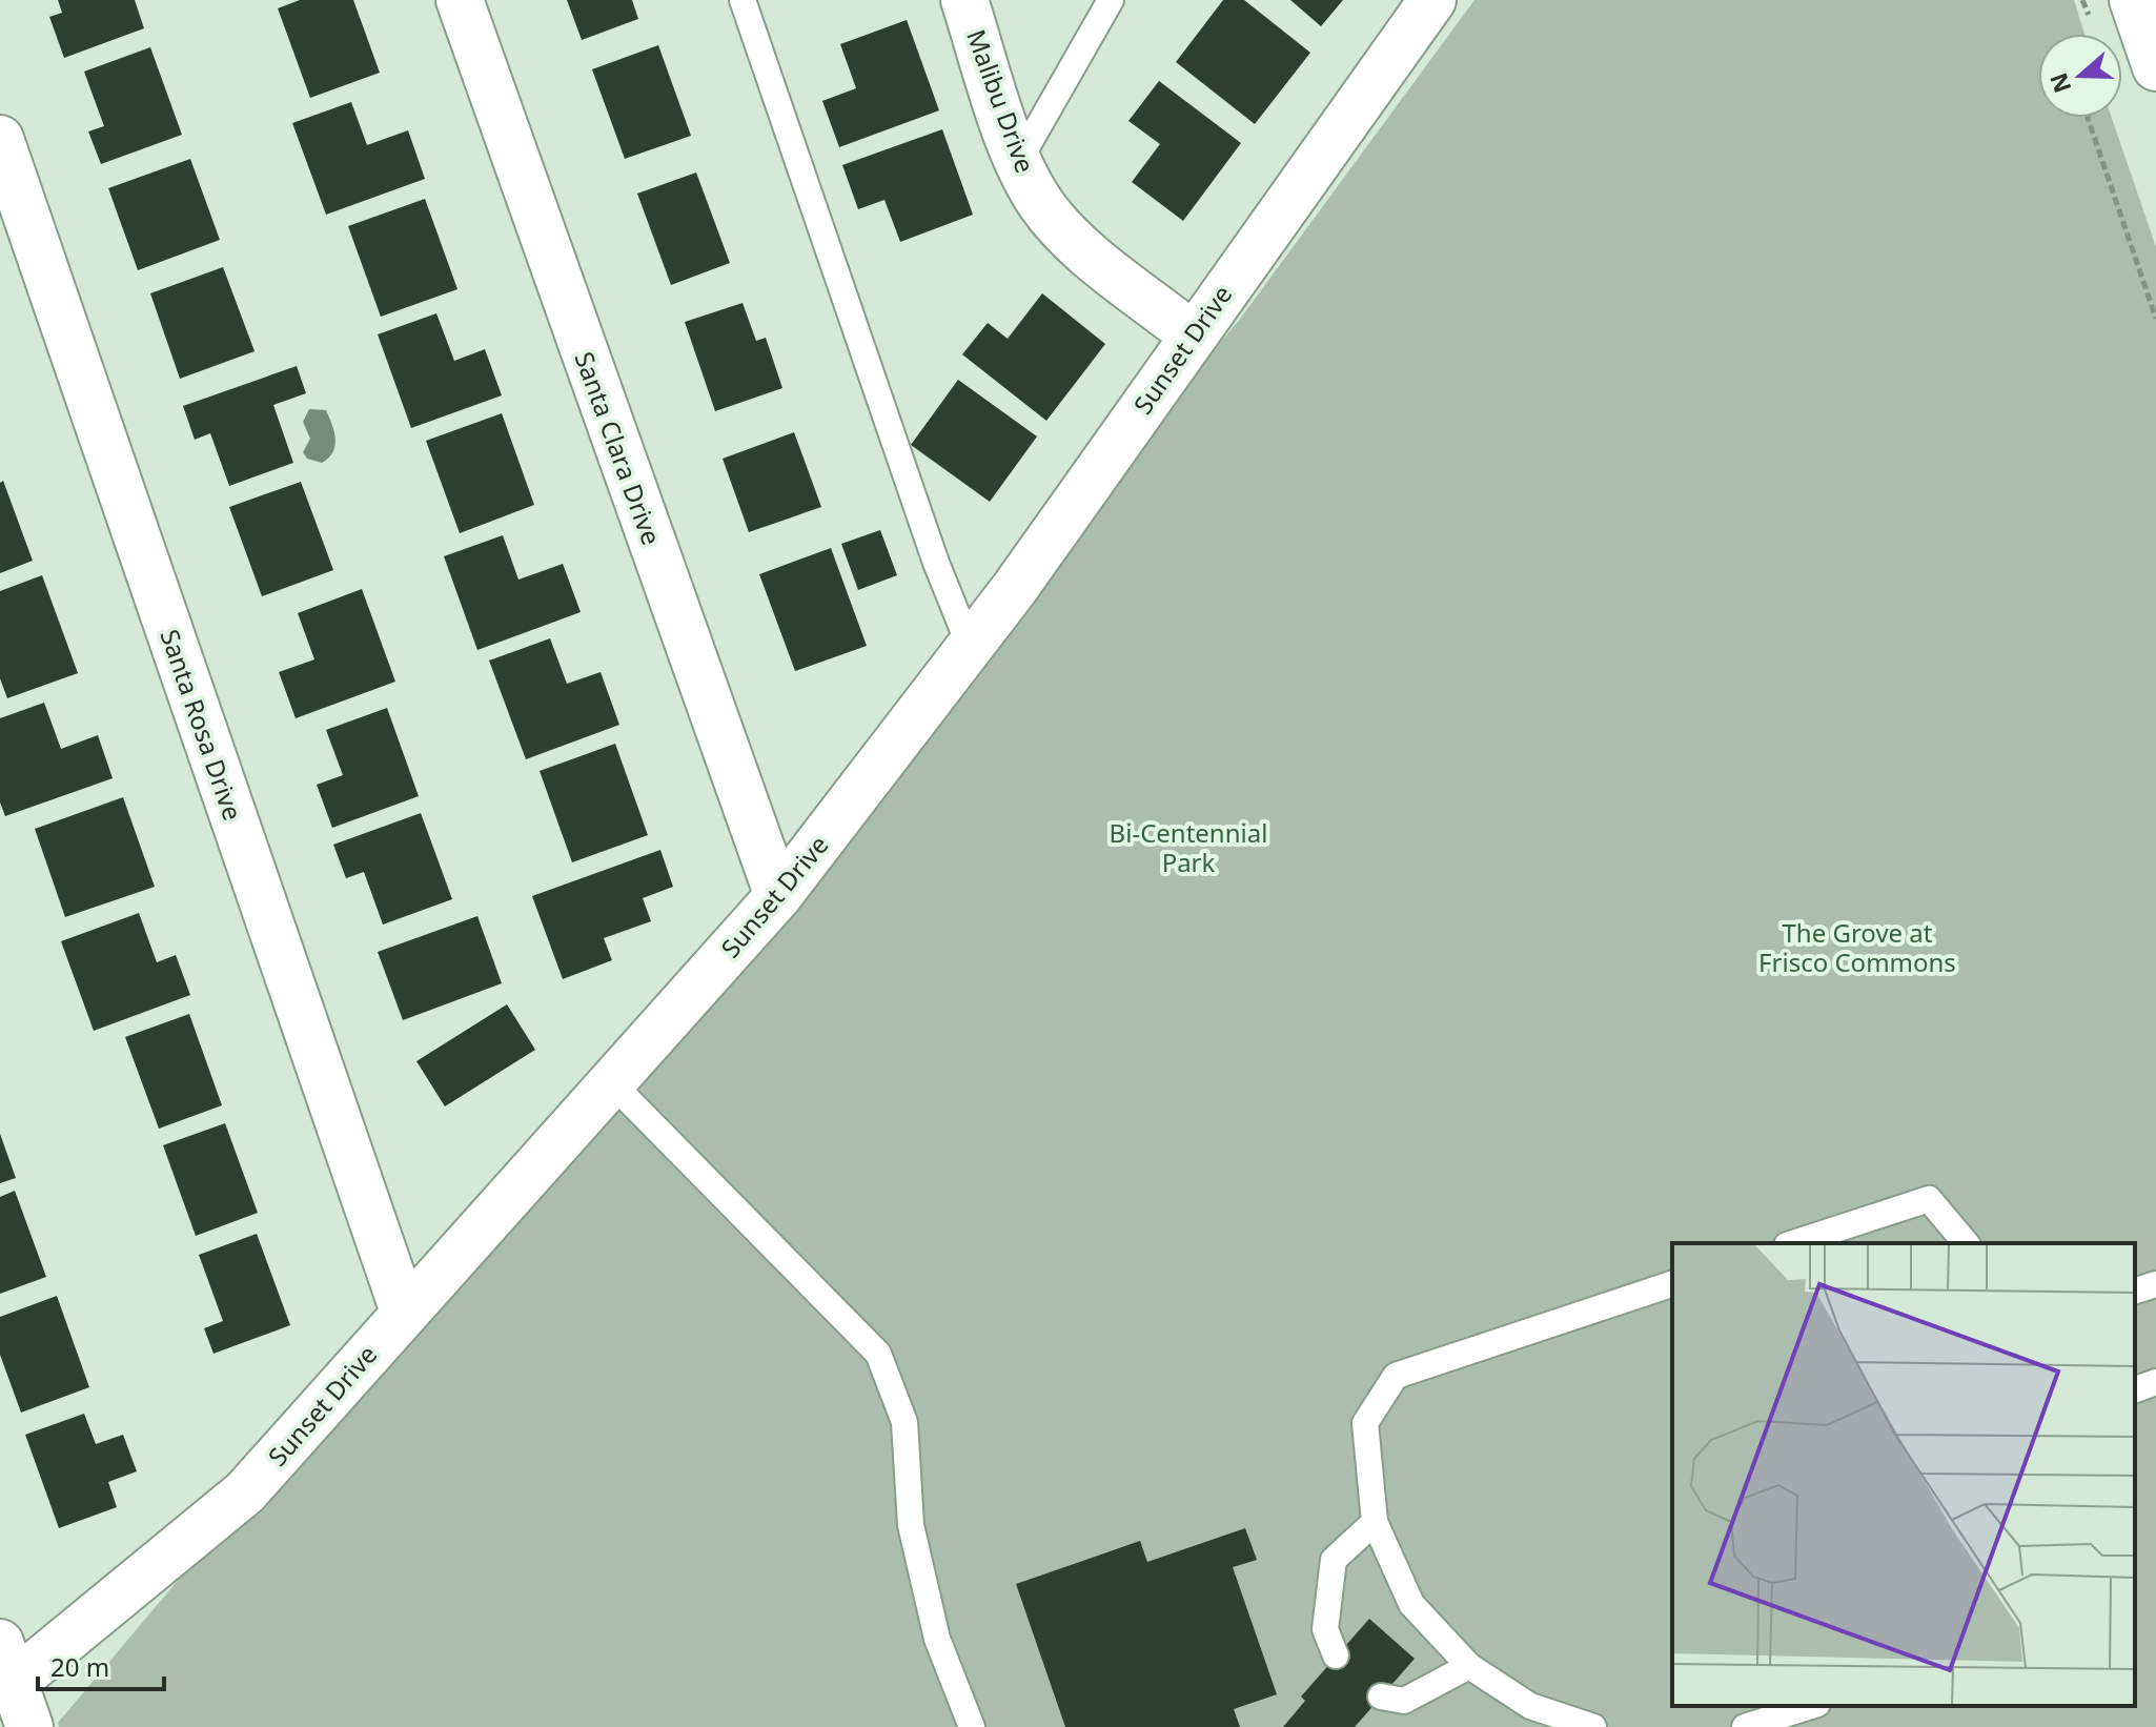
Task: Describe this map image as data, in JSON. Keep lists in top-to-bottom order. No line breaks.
{"streets":{"street":["Malibu Drive","Sunset Drive","Santa Clara Drive","Santa Rosa Drive"]},"crossings":[["Malibu Drive","Sunset Drive"],["Sunset Drive","Santa Clara Drive"],["Sunset Drive","Santa Rosa Drive"]],"parks":["Bi-Centennial Park","The Grove at Frisco Commons"],"scale_bar":"20 m","north":"left"}
